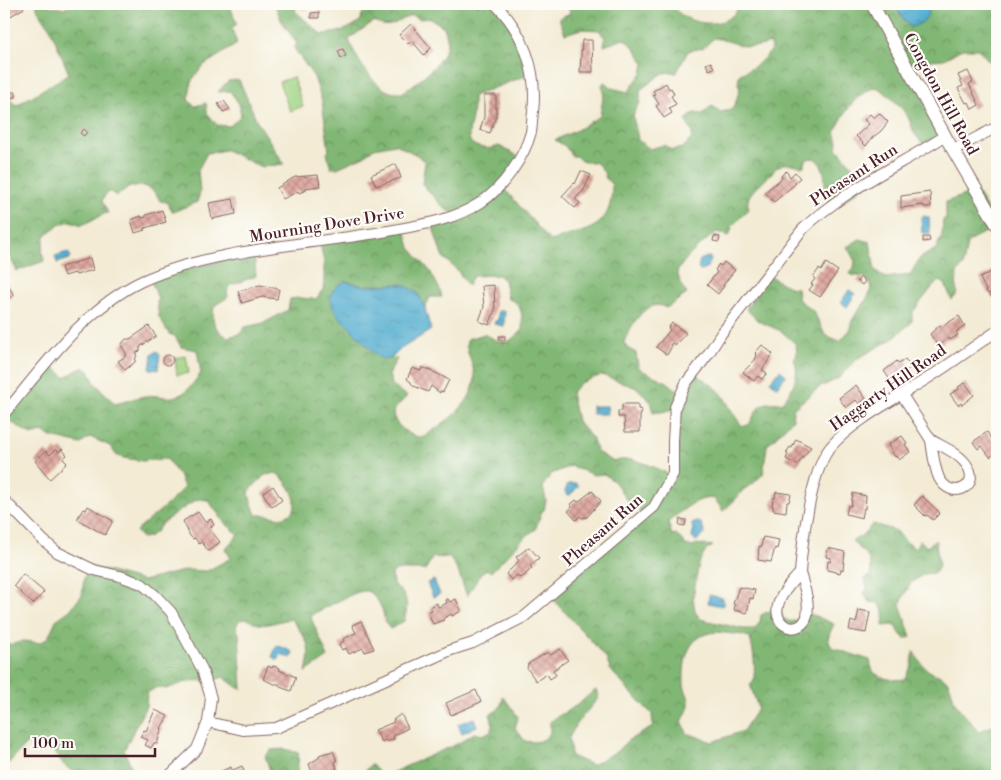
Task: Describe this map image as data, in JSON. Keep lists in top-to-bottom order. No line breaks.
{"streets":{"street":["Congdon Hill Road","Pheasant Run","Mourning Dove Drive","Haggarty Hill Road"]},"crossings":[["Congdon Hill Road","Pheasant Run"]],"scale_bar":"100 m"}
